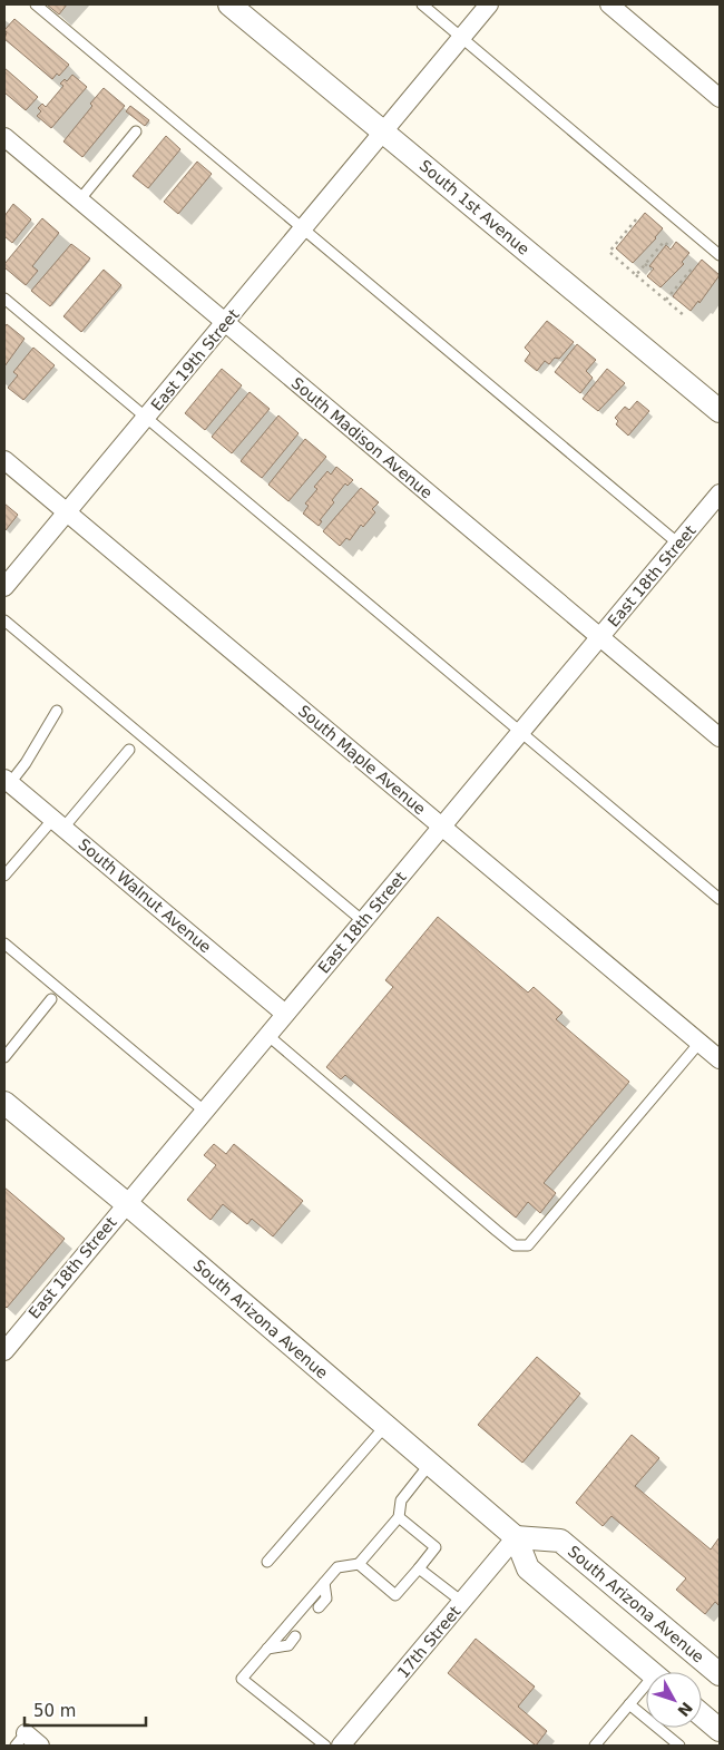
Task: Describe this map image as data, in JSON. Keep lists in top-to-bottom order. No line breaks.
{"streets":{"street":["South 1st Avenue","East 19th Street","South Madison Avenue","East 18th Street","South Maple Avenue","South Walnut Avenue","South Arizona Avenue","17th Street"]},"crossings":[["South 1st Avenue","East 19th Street"],["East 19th Street","South Madison Avenue"],["East 19th Street","South Maple Avenue"],["South Madison Avenue","East 18th Street"],["East 18th Street","South Maple Avenue"],["East 18th Street","South Walnut Avenue"],["East 18th Street","South Arizona Avenue"],["South Arizona Avenue","17th Street"]],"scale_bar":"50 m","north":"bottom right"}
